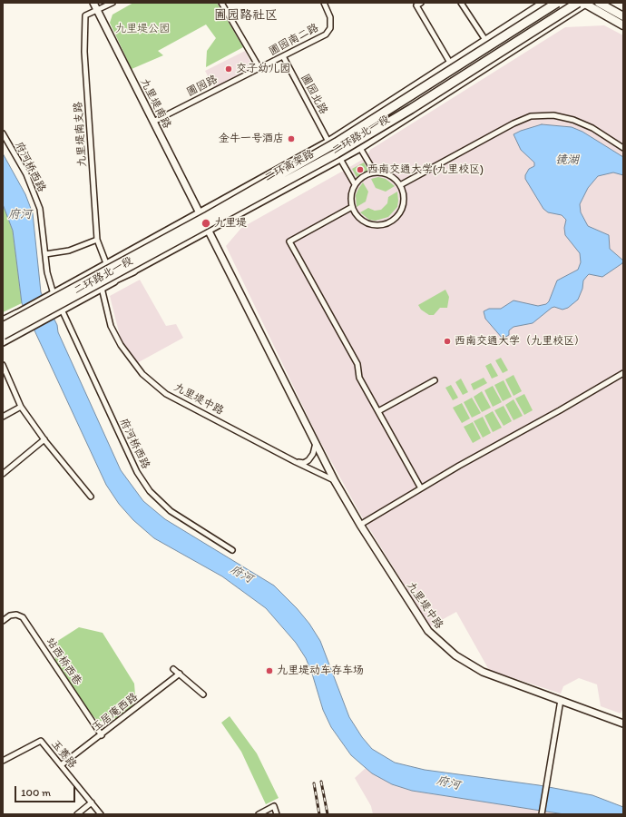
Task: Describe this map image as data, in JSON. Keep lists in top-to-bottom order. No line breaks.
{"streets":{"highway":["二环高架路"],"main road":["九里堤南路","二环路北一段","九里堤中路"],"street":["圃园南二路","圃园路","圃园北路","九里堤南支路","府河桥西路","站西桥西巷","玉居庵西路","玉赛路"]},"crossings":[["圃园南二路","圃园路"],["圃园南二路","圃园北路"],["圃园路","九里堤南路"],["圃园北路","二环路北一段"],["九里堤南路","九里堤南支路"],["九里堤南路","二环路北一段"],["九里堤南路","九里堤中路"],["九里堤南支路","二环路北一段"],["二环路北一段","二环高架路"],["二环路北一段","府河桥西路"],["二环路北一段","九里堤中路"],["站西桥西巷","玉居庵西路"],["玉居庵西路","玉赛路"]],"districts":["圃园路社区"],"water":["镜湖","府河"],"parks":["九里堤公园"],"places":["交子幼儿园","金牛一号酒店","西南交通大学(九里校区)","九里堤","西南交通大学（九里校区）","九里堤动车存车场"],"scale_bar":"100 m"}
